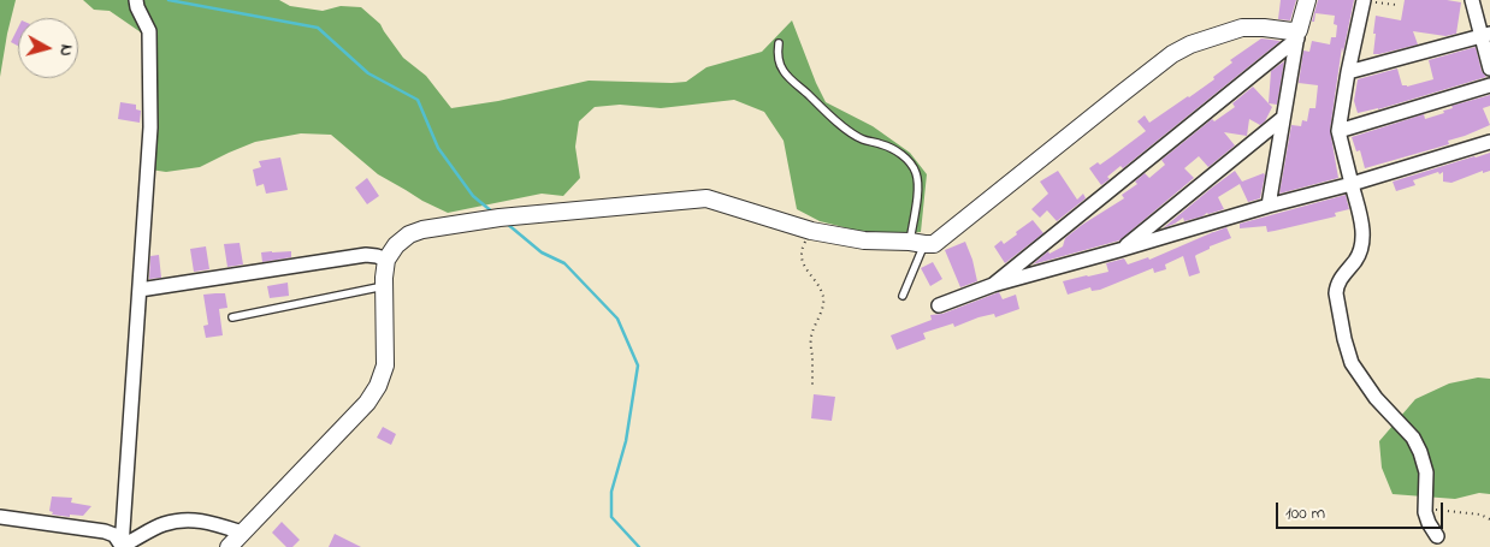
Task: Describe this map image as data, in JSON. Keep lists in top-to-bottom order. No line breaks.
{"scale_bar":"100 m","north":"right"}
